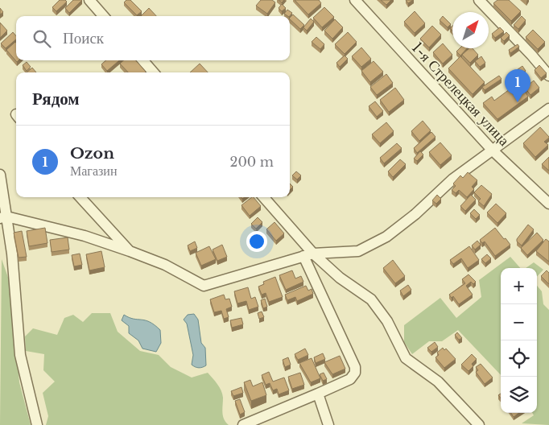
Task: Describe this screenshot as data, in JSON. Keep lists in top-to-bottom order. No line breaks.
{"streets":{"street":["1-я Стрелецкая улица"]},"north":"top right","page":{"search":"Поиск","pins":"1","heading":"Рядом","list":[{"mark":"1","name":"Ozon","note":"Магазин","value":"200 m"}],"map_buttons":["+","−"]}}
